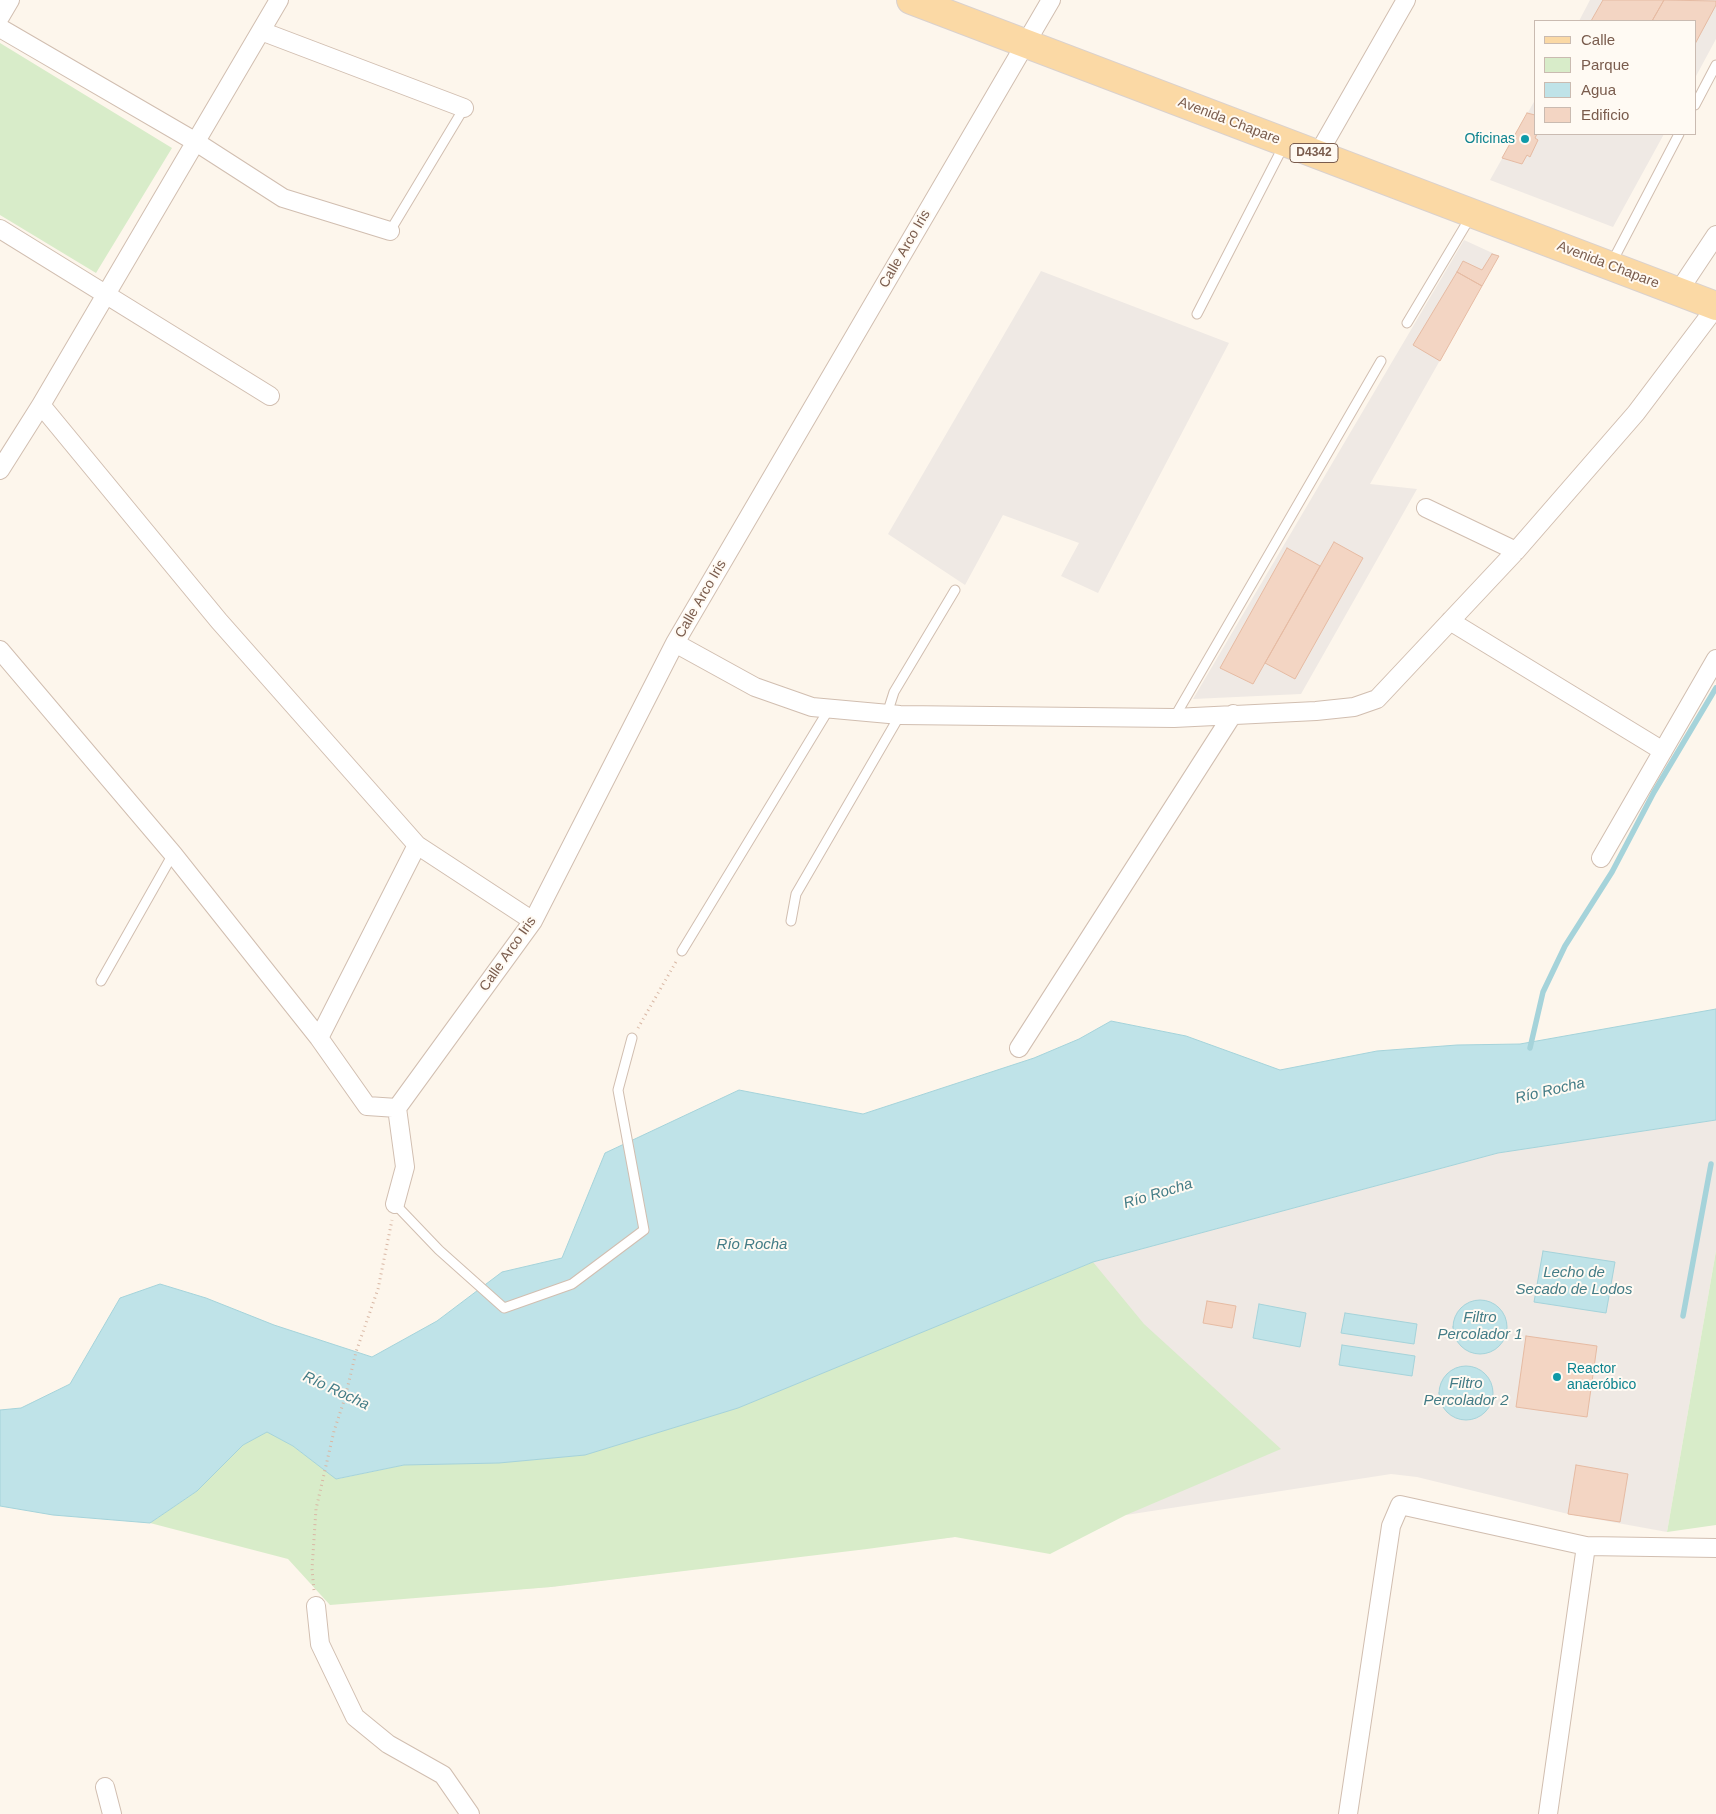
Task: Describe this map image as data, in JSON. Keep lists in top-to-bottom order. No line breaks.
{"streets":{"main road":["Avenida Chapare","D4342"],"street":["Calle Arco Iris"]},"crossings":[["Avenida Chapare","Calle Arco Iris"]],"water":["Río Rocha","Lecho de Secado de Lodos","Filtro Percolador 1","Filtro Percolador 2"],"places":["Oficinas","Reactor anaeróbico"],"legend":["Calle","Parque","Agua","Edificio"]}
